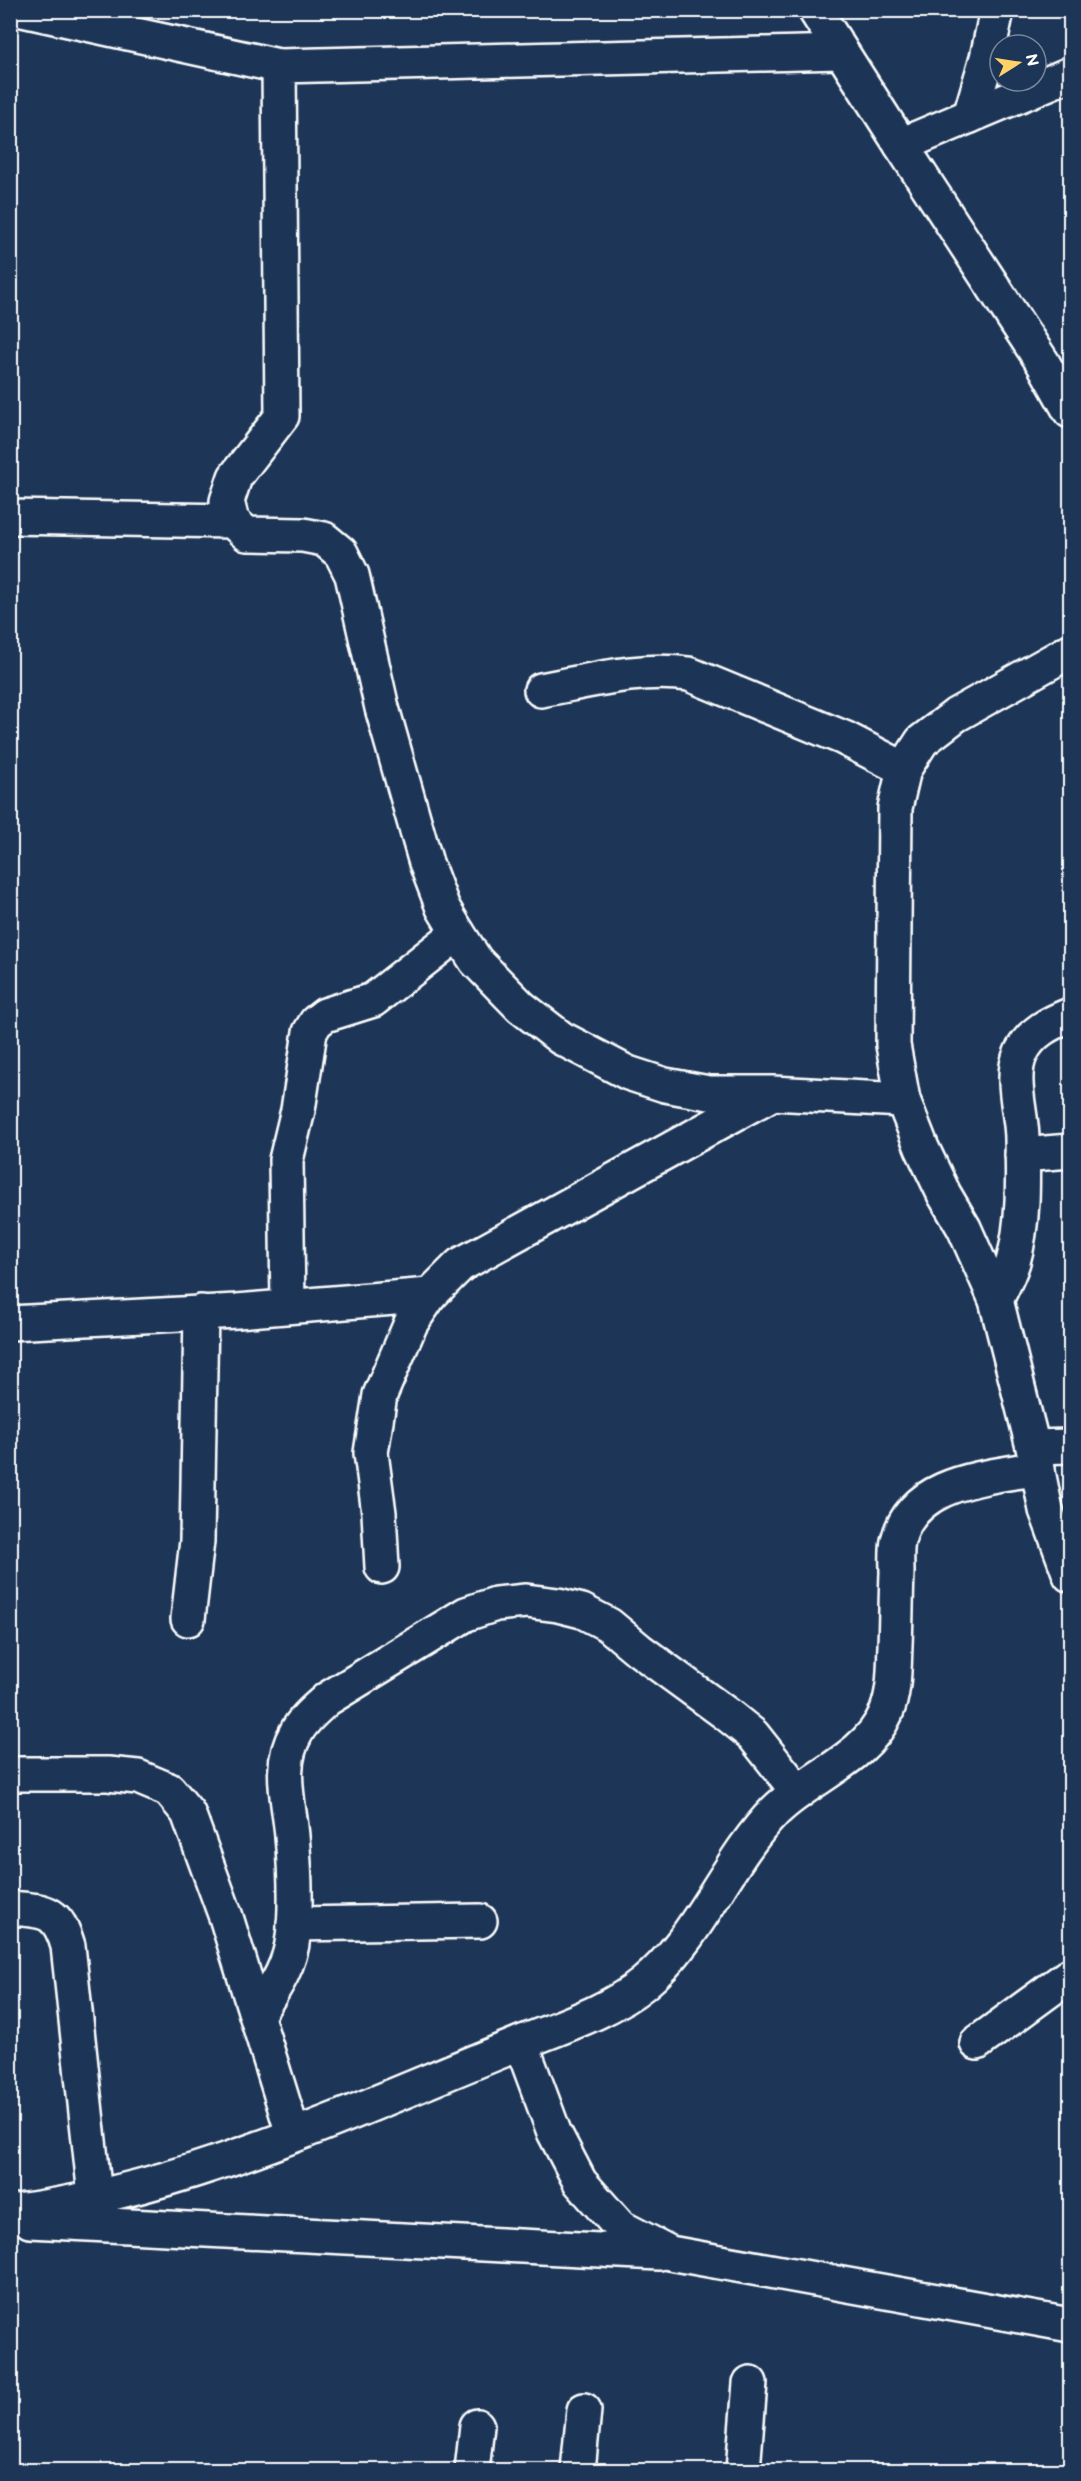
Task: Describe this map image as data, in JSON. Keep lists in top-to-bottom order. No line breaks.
{"north":"right"}
